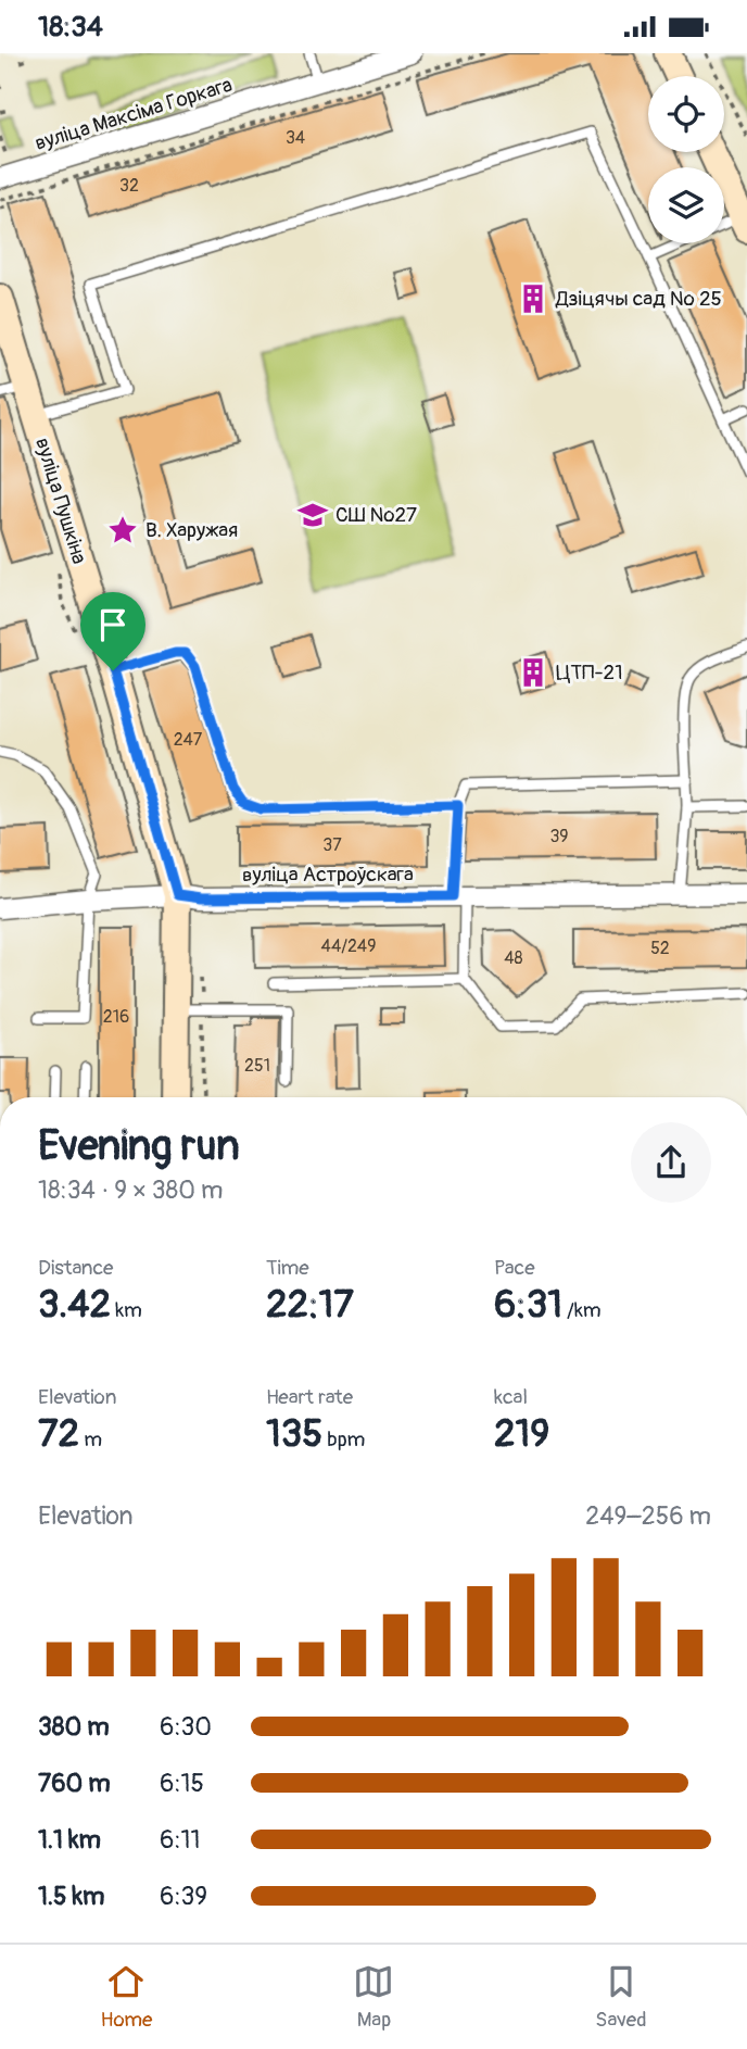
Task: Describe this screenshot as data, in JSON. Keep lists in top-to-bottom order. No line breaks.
{"streets":{"main road":["вуліца Пушкіна"],"street":["вуліца Максіма Горкага","вуліца Астроўскага"]},"crossings":[["вуліца Пушкіна","вуліца Астроўскага"]],"places":{"building":["Дзіцячы сад № 25","ЦТП-21"],"school or university":["СШ №27"],"place":["В. Харужая"]},"house_numbers":["34","32","247","39","37","44/249","52","48","216","251"],"page":{"status":"18:34","heading":["Evening run","18:34 · 9 × 380 m"],"stats":[["Distance","3.42 km"],["Time","22:17"],["Pace","6:31 /km"],["Elevation","72 m"],["Heart rate","135 bpm"],["kcal","219"]],"chart":["Elevation","249–256 m"],"list":[{"name":"380 m","note":"6:30"},{"name":"760 m","note":"6:15"},{"name":"1.1 km","note":"6:11"},{"name":"1.5 km","note":"6:39"}],"tabs":["Home","Map","Saved"]}}
